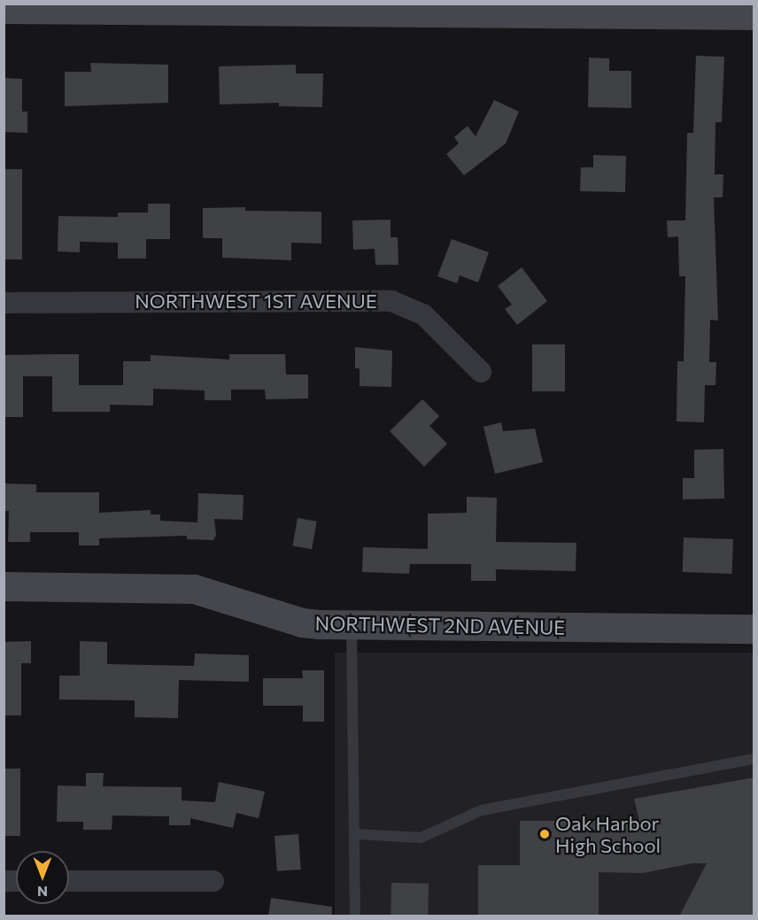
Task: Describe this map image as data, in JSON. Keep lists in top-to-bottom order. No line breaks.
{"streets":{"street":["NORTHWEST 1ST AVENUE","NORTHWEST 2ND AVENUE"]},"places":["Oak Harbor High School"],"north":"bottom"}
